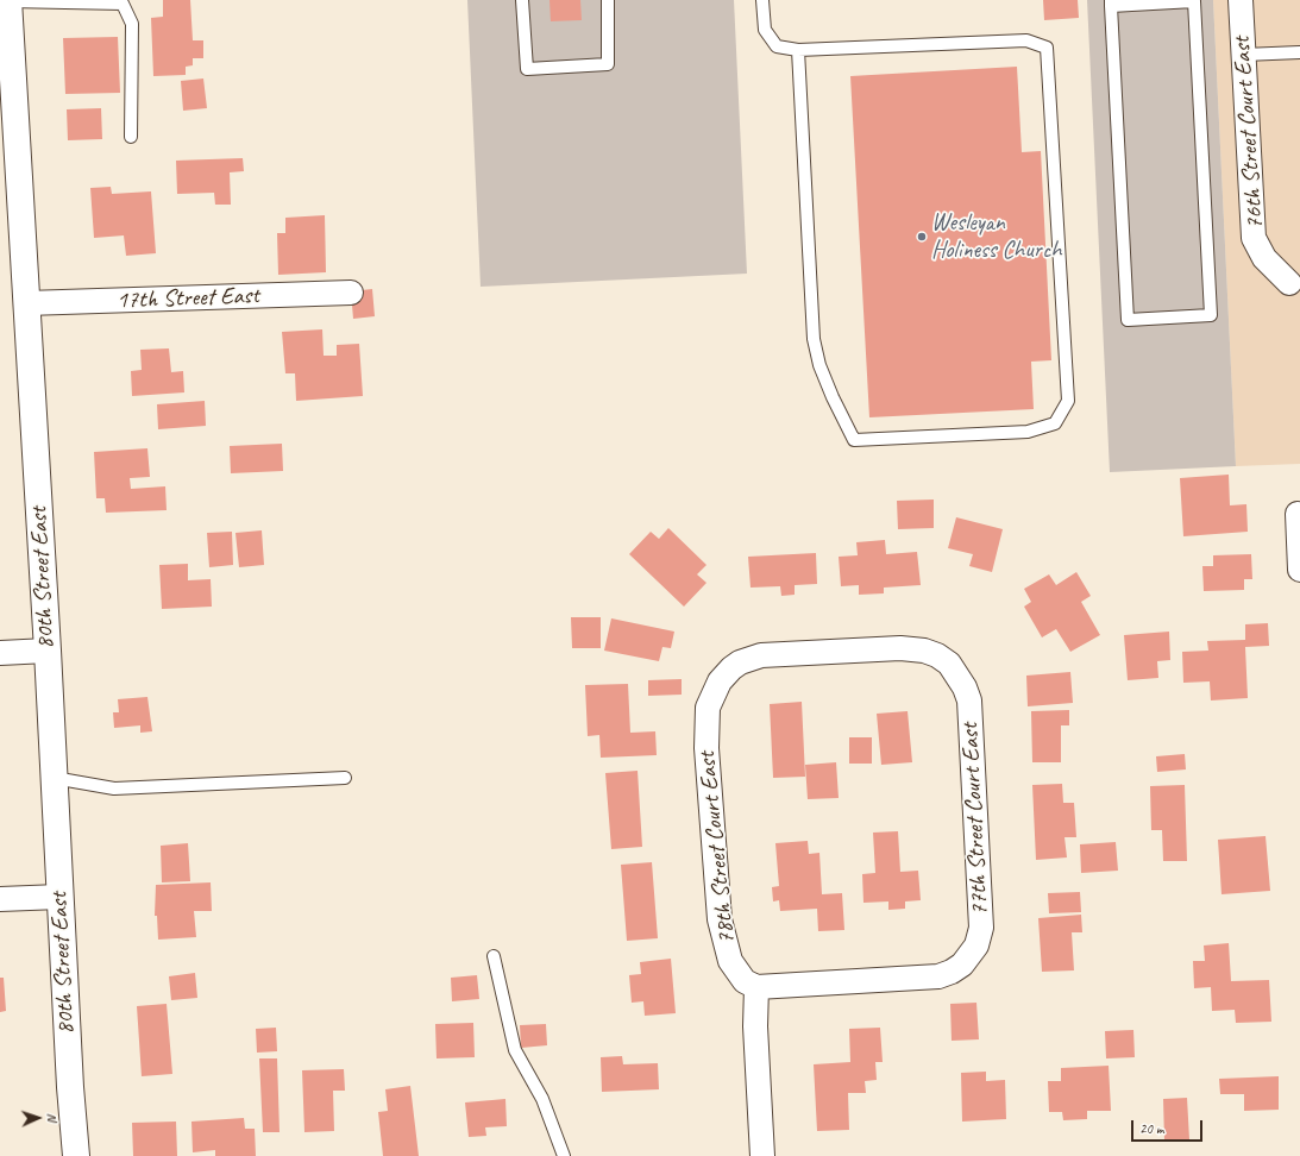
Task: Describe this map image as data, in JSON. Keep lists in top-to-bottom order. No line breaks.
{"streets":{"street":["76th Street Court East","17th Street East","80th Street East","77th Street Court East","78th Street Court East"]},"crossings":[["17th Street East","80th Street East"],["77th Street Court East","78th Street Court East"]],"places":["Wesleyan Holiness Church"],"scale_bar":"20 m","north":"right"}
